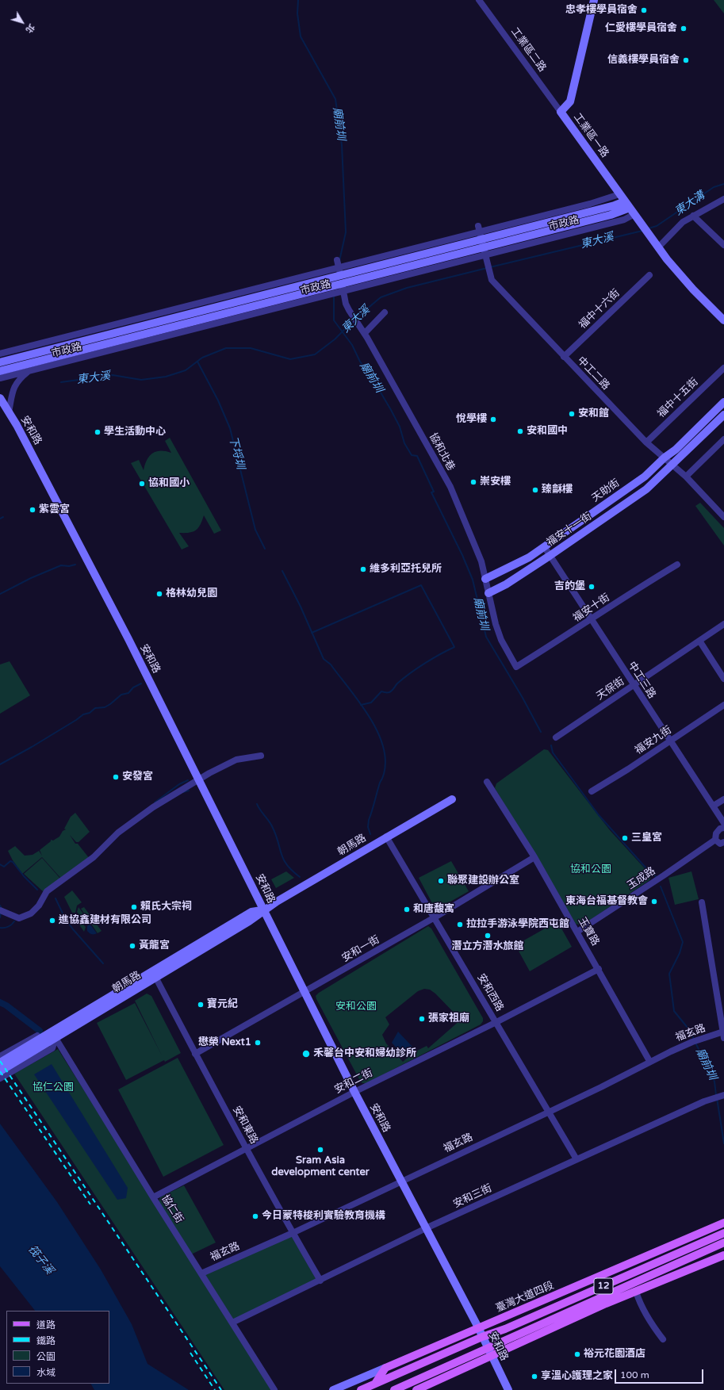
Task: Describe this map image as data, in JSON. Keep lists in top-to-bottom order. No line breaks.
{"streets":{"main road":["12","臺灣大道四段"],"street":["工業區二路","工業區一路","市政路","福中十六街","中工二路","福中十五街","安和路","協和北巷","天助街","福安十一街","福安十街","中工三路","天保街","福安九街","朝馬路","玉成路","玉寶路","安和一街","安和西路","福玄路","安和二街","安和東路","安和三街","協仁街"]},"crossings":[["工業區二路","工業區一路"],["工業區一路","市政路"],["市政路","中工二路"],["市政路","協和北巷"],["福中十六街","中工二路"],["中工二路","福中十五街"],["中工二路","天助街"],["中工二路","福安十一街"],["安和路","朝馬路"],["安和路","安和一街"],["安和路","福玄路"],["安和路","安和二街"],["安和路","安和三街"],["安和路","12"],["安和路","臺灣大道四段"],["協和北巷","天助街"],["協和北巷","福安十一街"],["協和北巷","福安十街"],["天助街","中工三路"],["福安十一街","中工三路"],["福安十街","中工三路"],["中工三路","天保街"],["中工三路","福安九街"],["朝馬路","安和西路"],["朝馬路","安和東路"],["朝馬路","協仁街"],["玉成路","玉寶路"],["玉寶路","安和一街"],["玉寶路","福玄路"],["玉寶路","安和二街"],["安和一街","安和西路"],["安和一街","安和東路"],["安和西路","福玄路"],["安和西路","安和二街"],["安和西路","安和三街"],["福玄路","安和東路"],["福玄路","協仁街"],["安和二街","安和東路"],["安和二街","協仁街"],["安和東路","安和三街"],["安和三街","協仁街"]],"water":["廟前圳","東大溝","東大溪","下埒圳","筏子溪"],"parks":["協和公園","安和公園","協仁公園"],"places":["忠孝樓學員宿舍","仁愛樓學員宿舍","信義樓學員宿舍","安和館","悅學樓","安和國中","學生活動中心","崇安樓","協和國小","臻龢樓","紫雲宮","維多利亞托兒所","吉的堡","格林幼兒園","安發宮","三皇宮","聯聚建設辦公室","東海台福基督教會","賴氏大宗祠","和唐馥寓","進協鑫建材有限公司","拉拉手游泳學院西屯館","潛立方潛水旅館","黃龍宮","寶元紀","張家祖廟","懋榮 Next1","禾馨台中安和婦幼診所","Sram Asia development center","今日蒙特梭利實驗教育機構","裕元花園酒店","享溫心護理之家"],"legend":["道路","鐵路","公園","水域"],"scale_bar":"100 m","north":"bottom right"}
